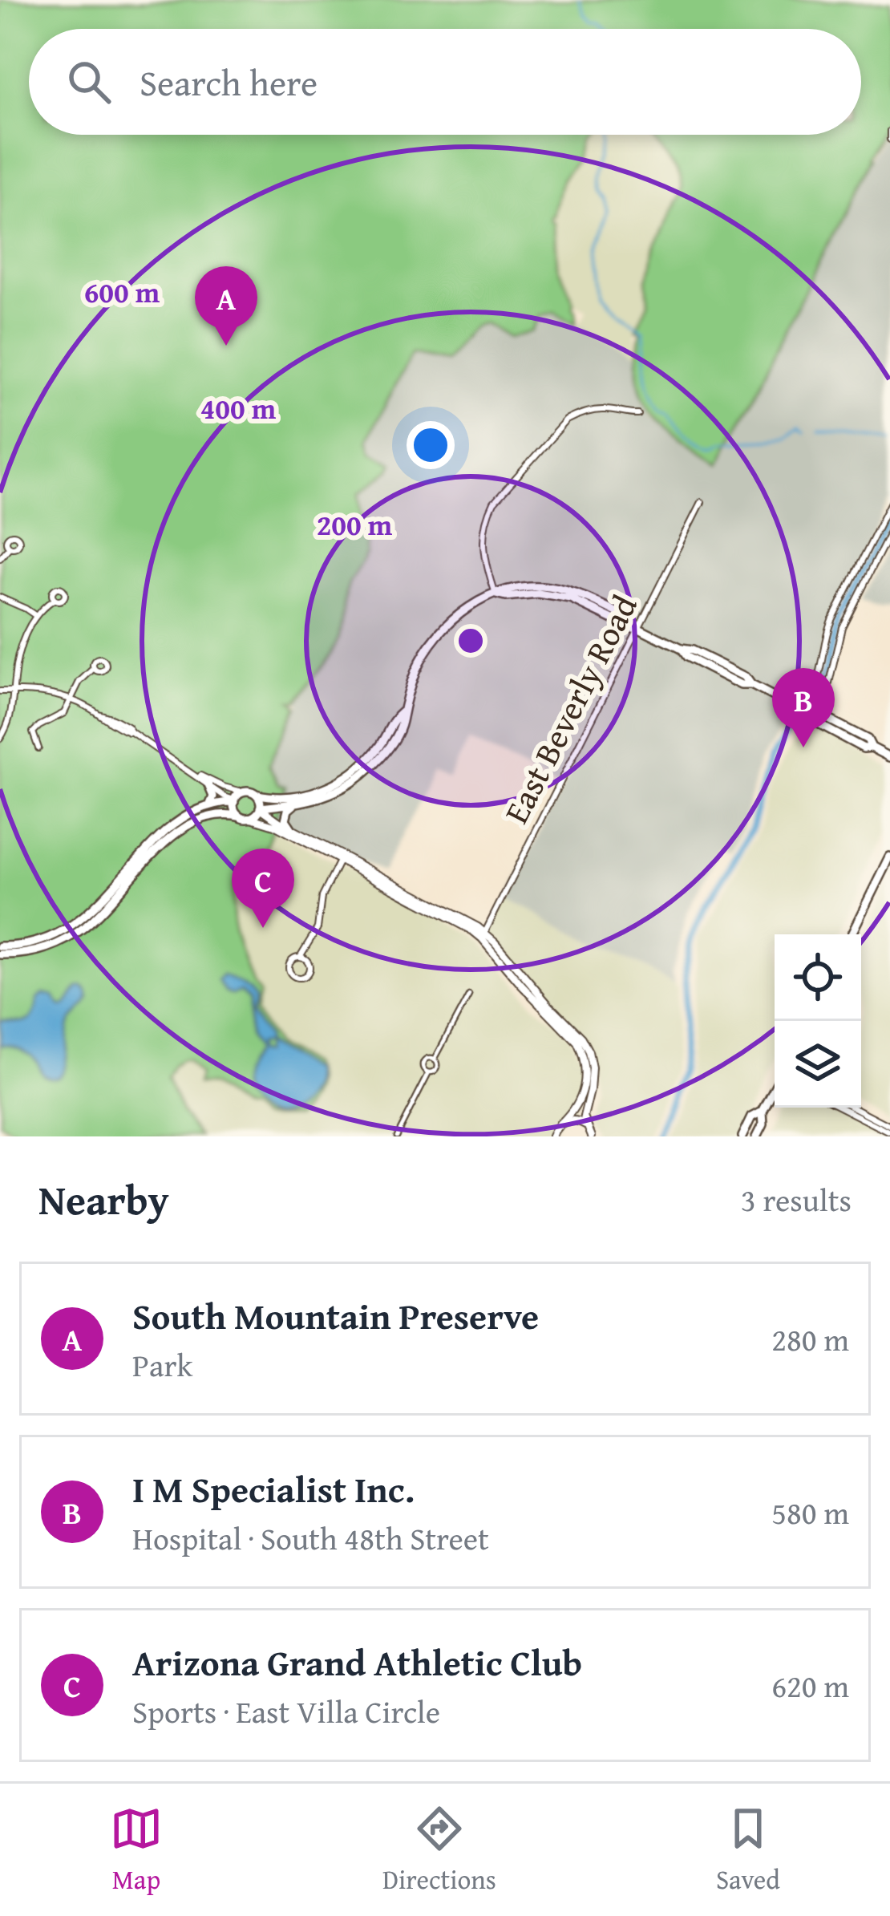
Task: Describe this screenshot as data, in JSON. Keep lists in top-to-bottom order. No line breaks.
{"streets":{"street":["East Beverly Road"]},"page":{"search":"Search here","pins":["A","B","C"],"heading":["Nearby","3 results"],"list":[{"mark":"A","name":"South Mountain Preserve","note":"Park","value":"280 m"},{"mark":"B","name":"I M Specialist Inc.","note":"Hospital · South 48th Street","value":"580 m"},{"mark":"C","name":"Arizona Grand Athletic Club","note":"Sports · East Villa Circle","value":"620 m"}],"nav":["Map","Directions","Saved"]},"rings":["600 m","400 m","200 m"]}
